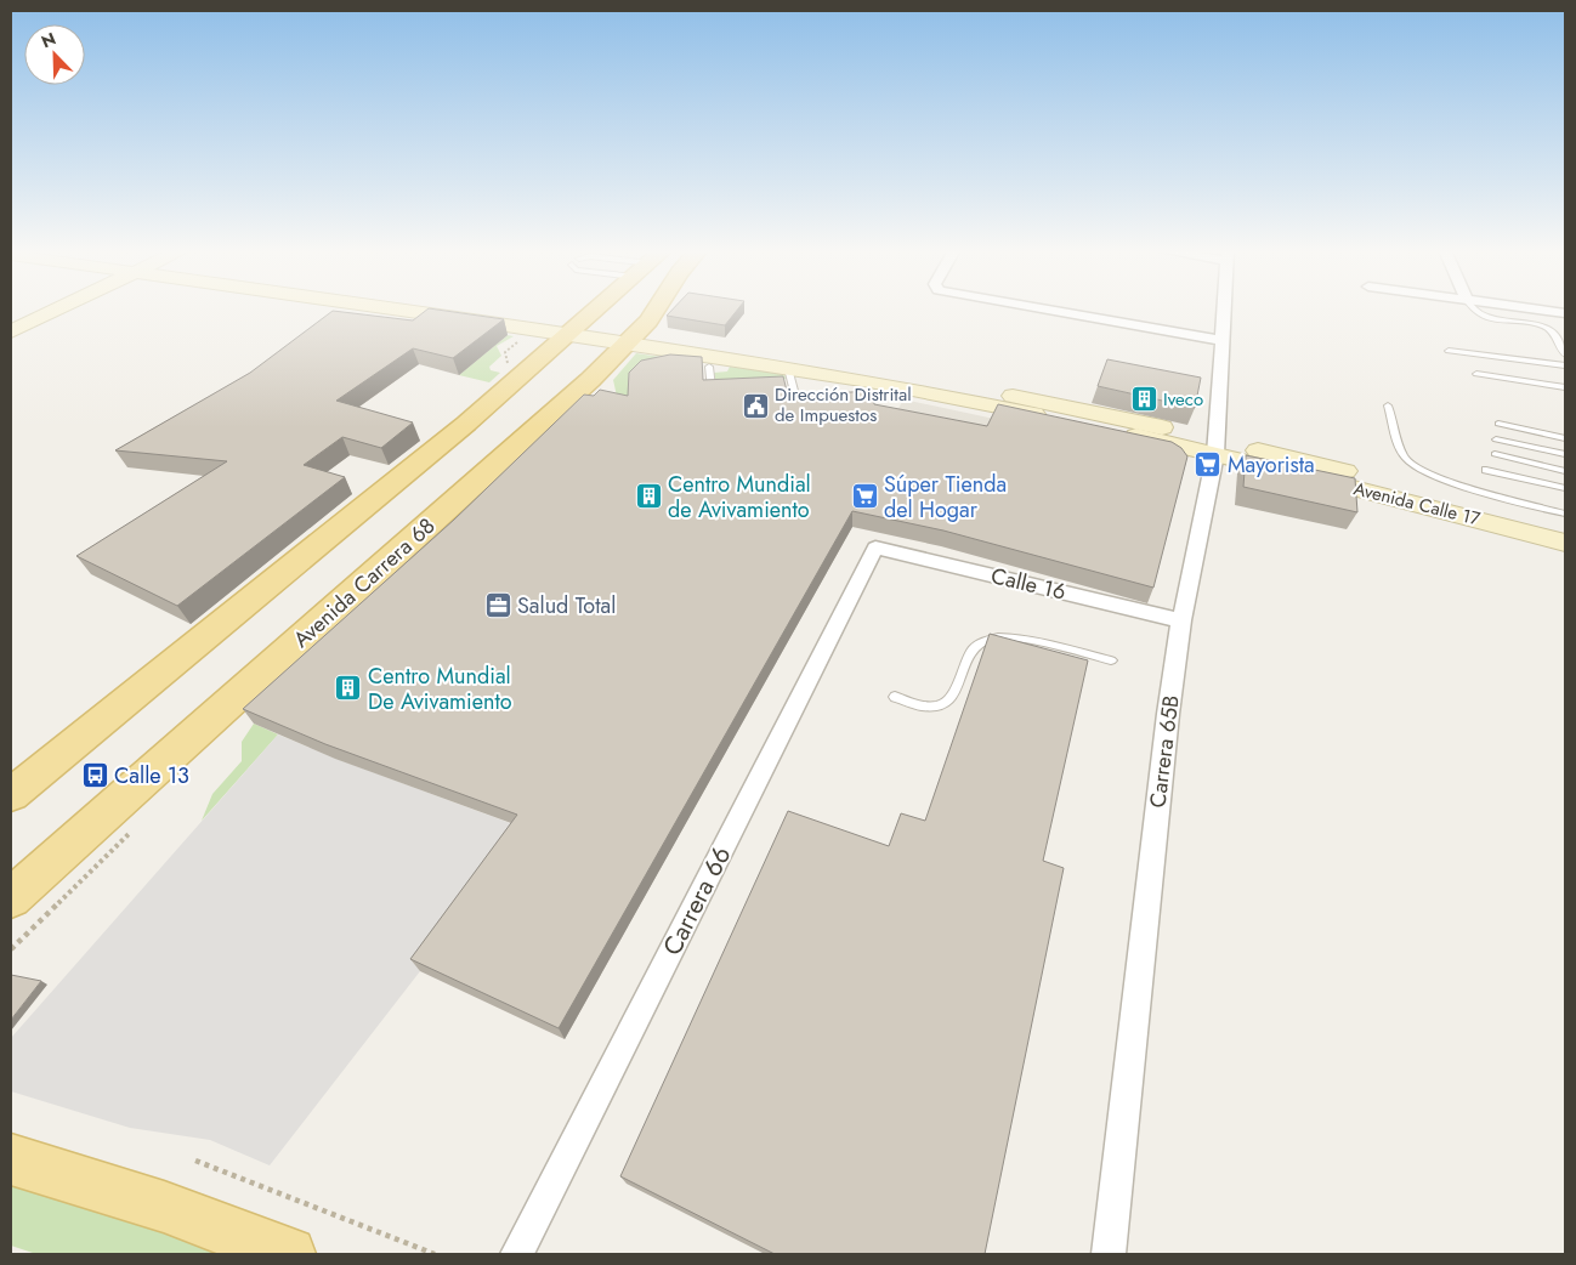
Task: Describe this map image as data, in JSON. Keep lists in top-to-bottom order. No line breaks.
{"streets":{"main road":["Avenida Carrera 68"],"street":["Avenida Calle 17","Calle 16","Carrera 65B","Carrera 66"]},"crossings":[["Avenida Calle 17","Avenida Carrera 68"],["Avenida Calle 17","Carrera 65B"],["Calle 16","Carrera 65B"],["Calle 16","Carrera 66"]],"places":{"building":["Iveco","Centro Mundial de Avivamiento","Centro Mundial De Avivamiento"],"public building":["Dirección Distrital de Impuestos"],"supermarket":["Mayorista","Súper Tienda del Hogar"],"office":["Salud Total"],"bus stop":["Calle 13"]},"north":"top left"}
